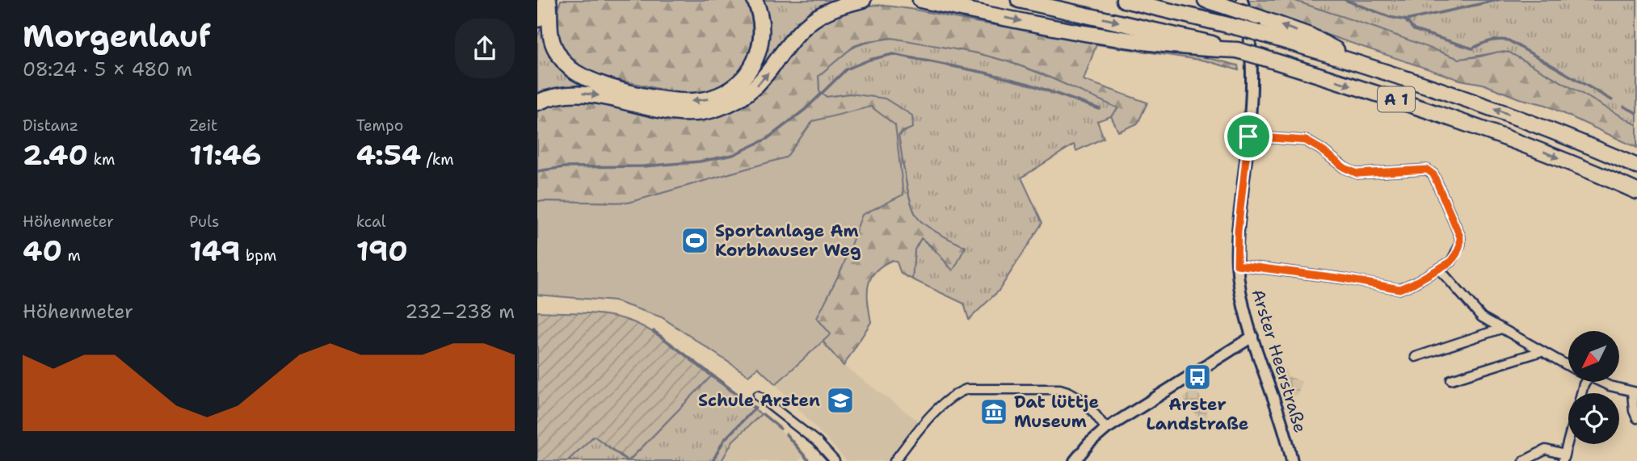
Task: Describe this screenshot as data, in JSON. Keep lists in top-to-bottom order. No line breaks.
{"streets":{"highway":["A 1"],"street":["Arster Heerstraße"]},"places":{"sports":["Sportanlage Am Korbhauser Weg"],"bus stop":["Arster Landstraße"],"school or university":["Schule Arsten"],"museum":["Dat lüttje Museum"]},"north":"bottom left","page":{"heading":["Morgenlauf","08:24 · 5 × 480 m"],"stats":[["Distanz","2.40 km"],["Zeit","11:46"],["Tempo","4:54 /km"],["Höhenmeter","40 m"],["Puls","149 bpm"],["kcal","190"]],"chart":["Höhenmeter","232–238 m"]}}
